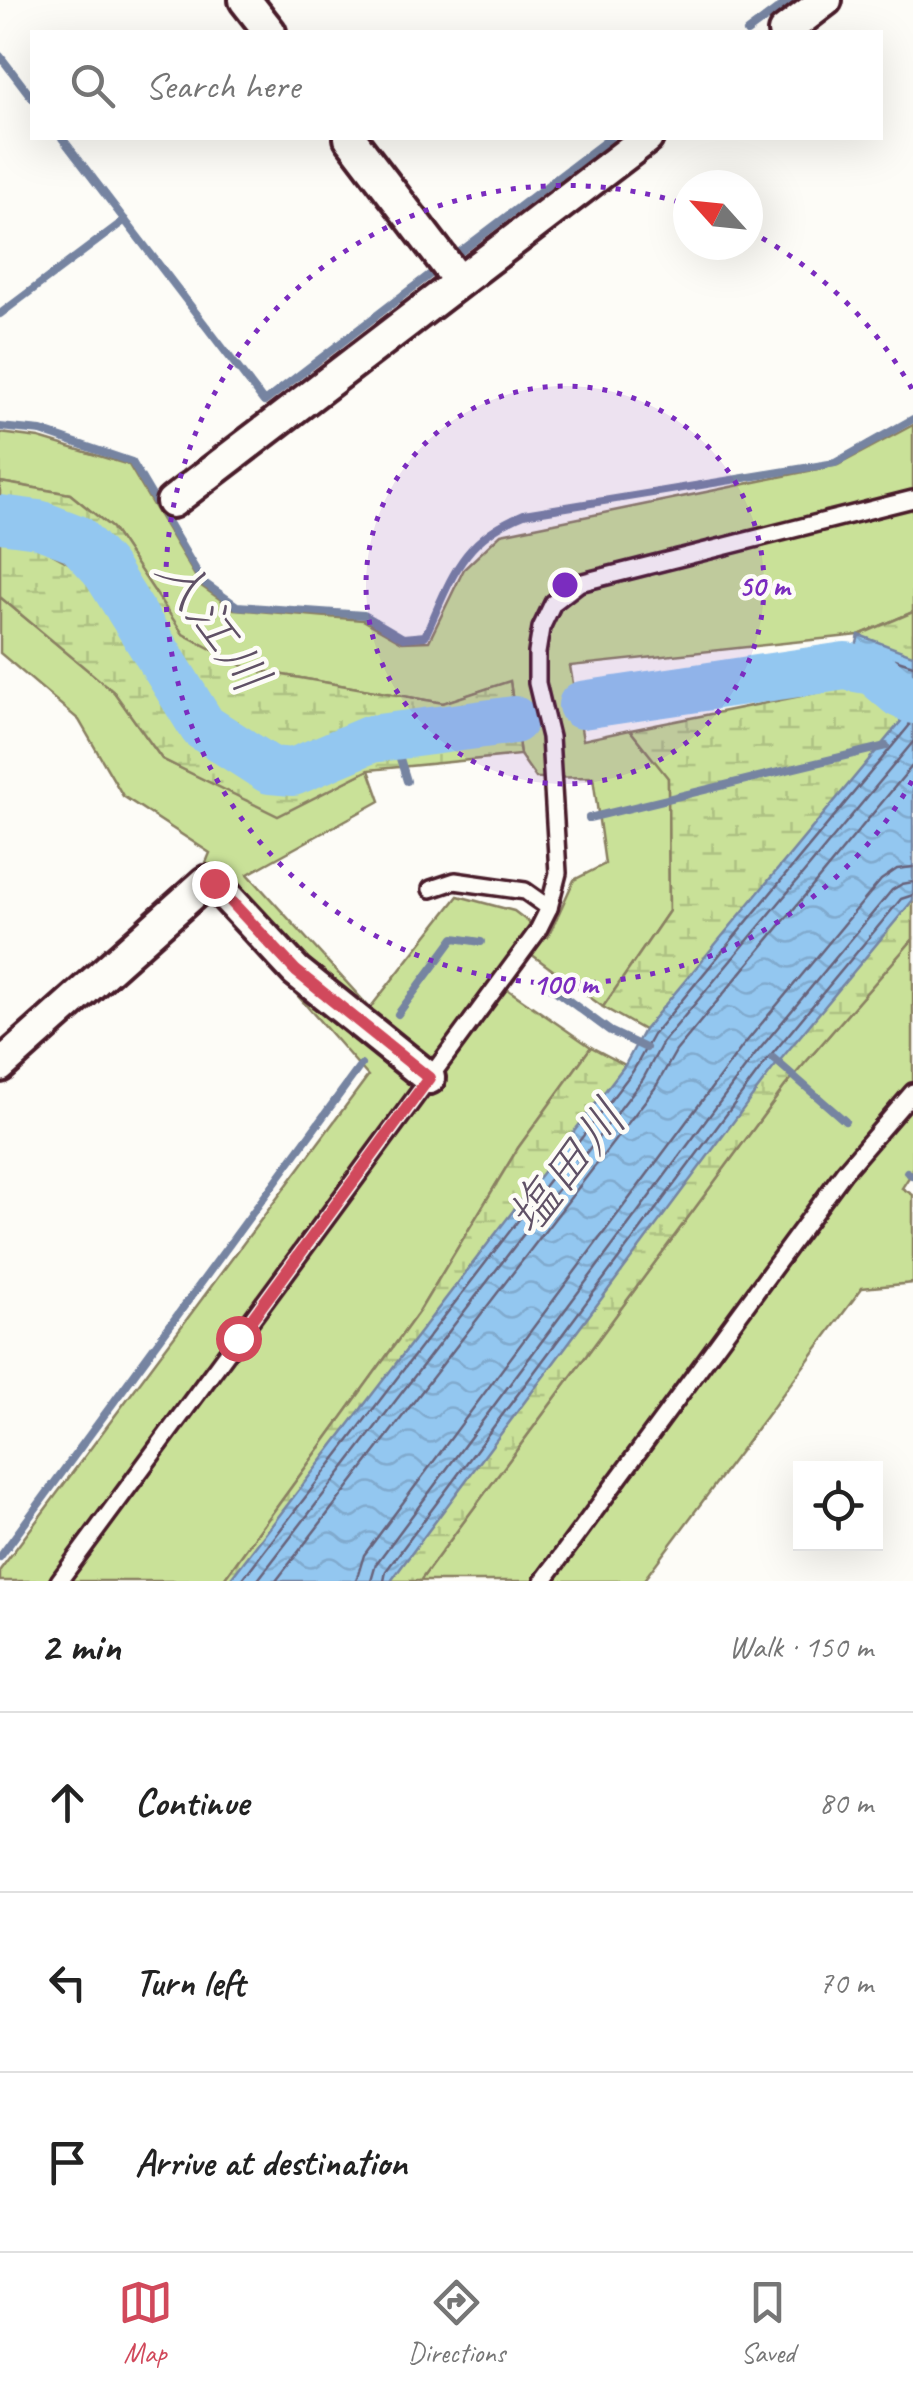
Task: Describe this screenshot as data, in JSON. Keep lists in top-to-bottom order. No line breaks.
{"water":["入江川","塩田川"],"north":"top left","page":{"search":"Search here","heading":["2 min","Walk · 150 m"],"list":[["Continue","80 m"],["Turn left","70 m"],"Arrive at destination"],"nav":["Map","Directions","Saved"]},"rings":["50 m","100 m"]}
